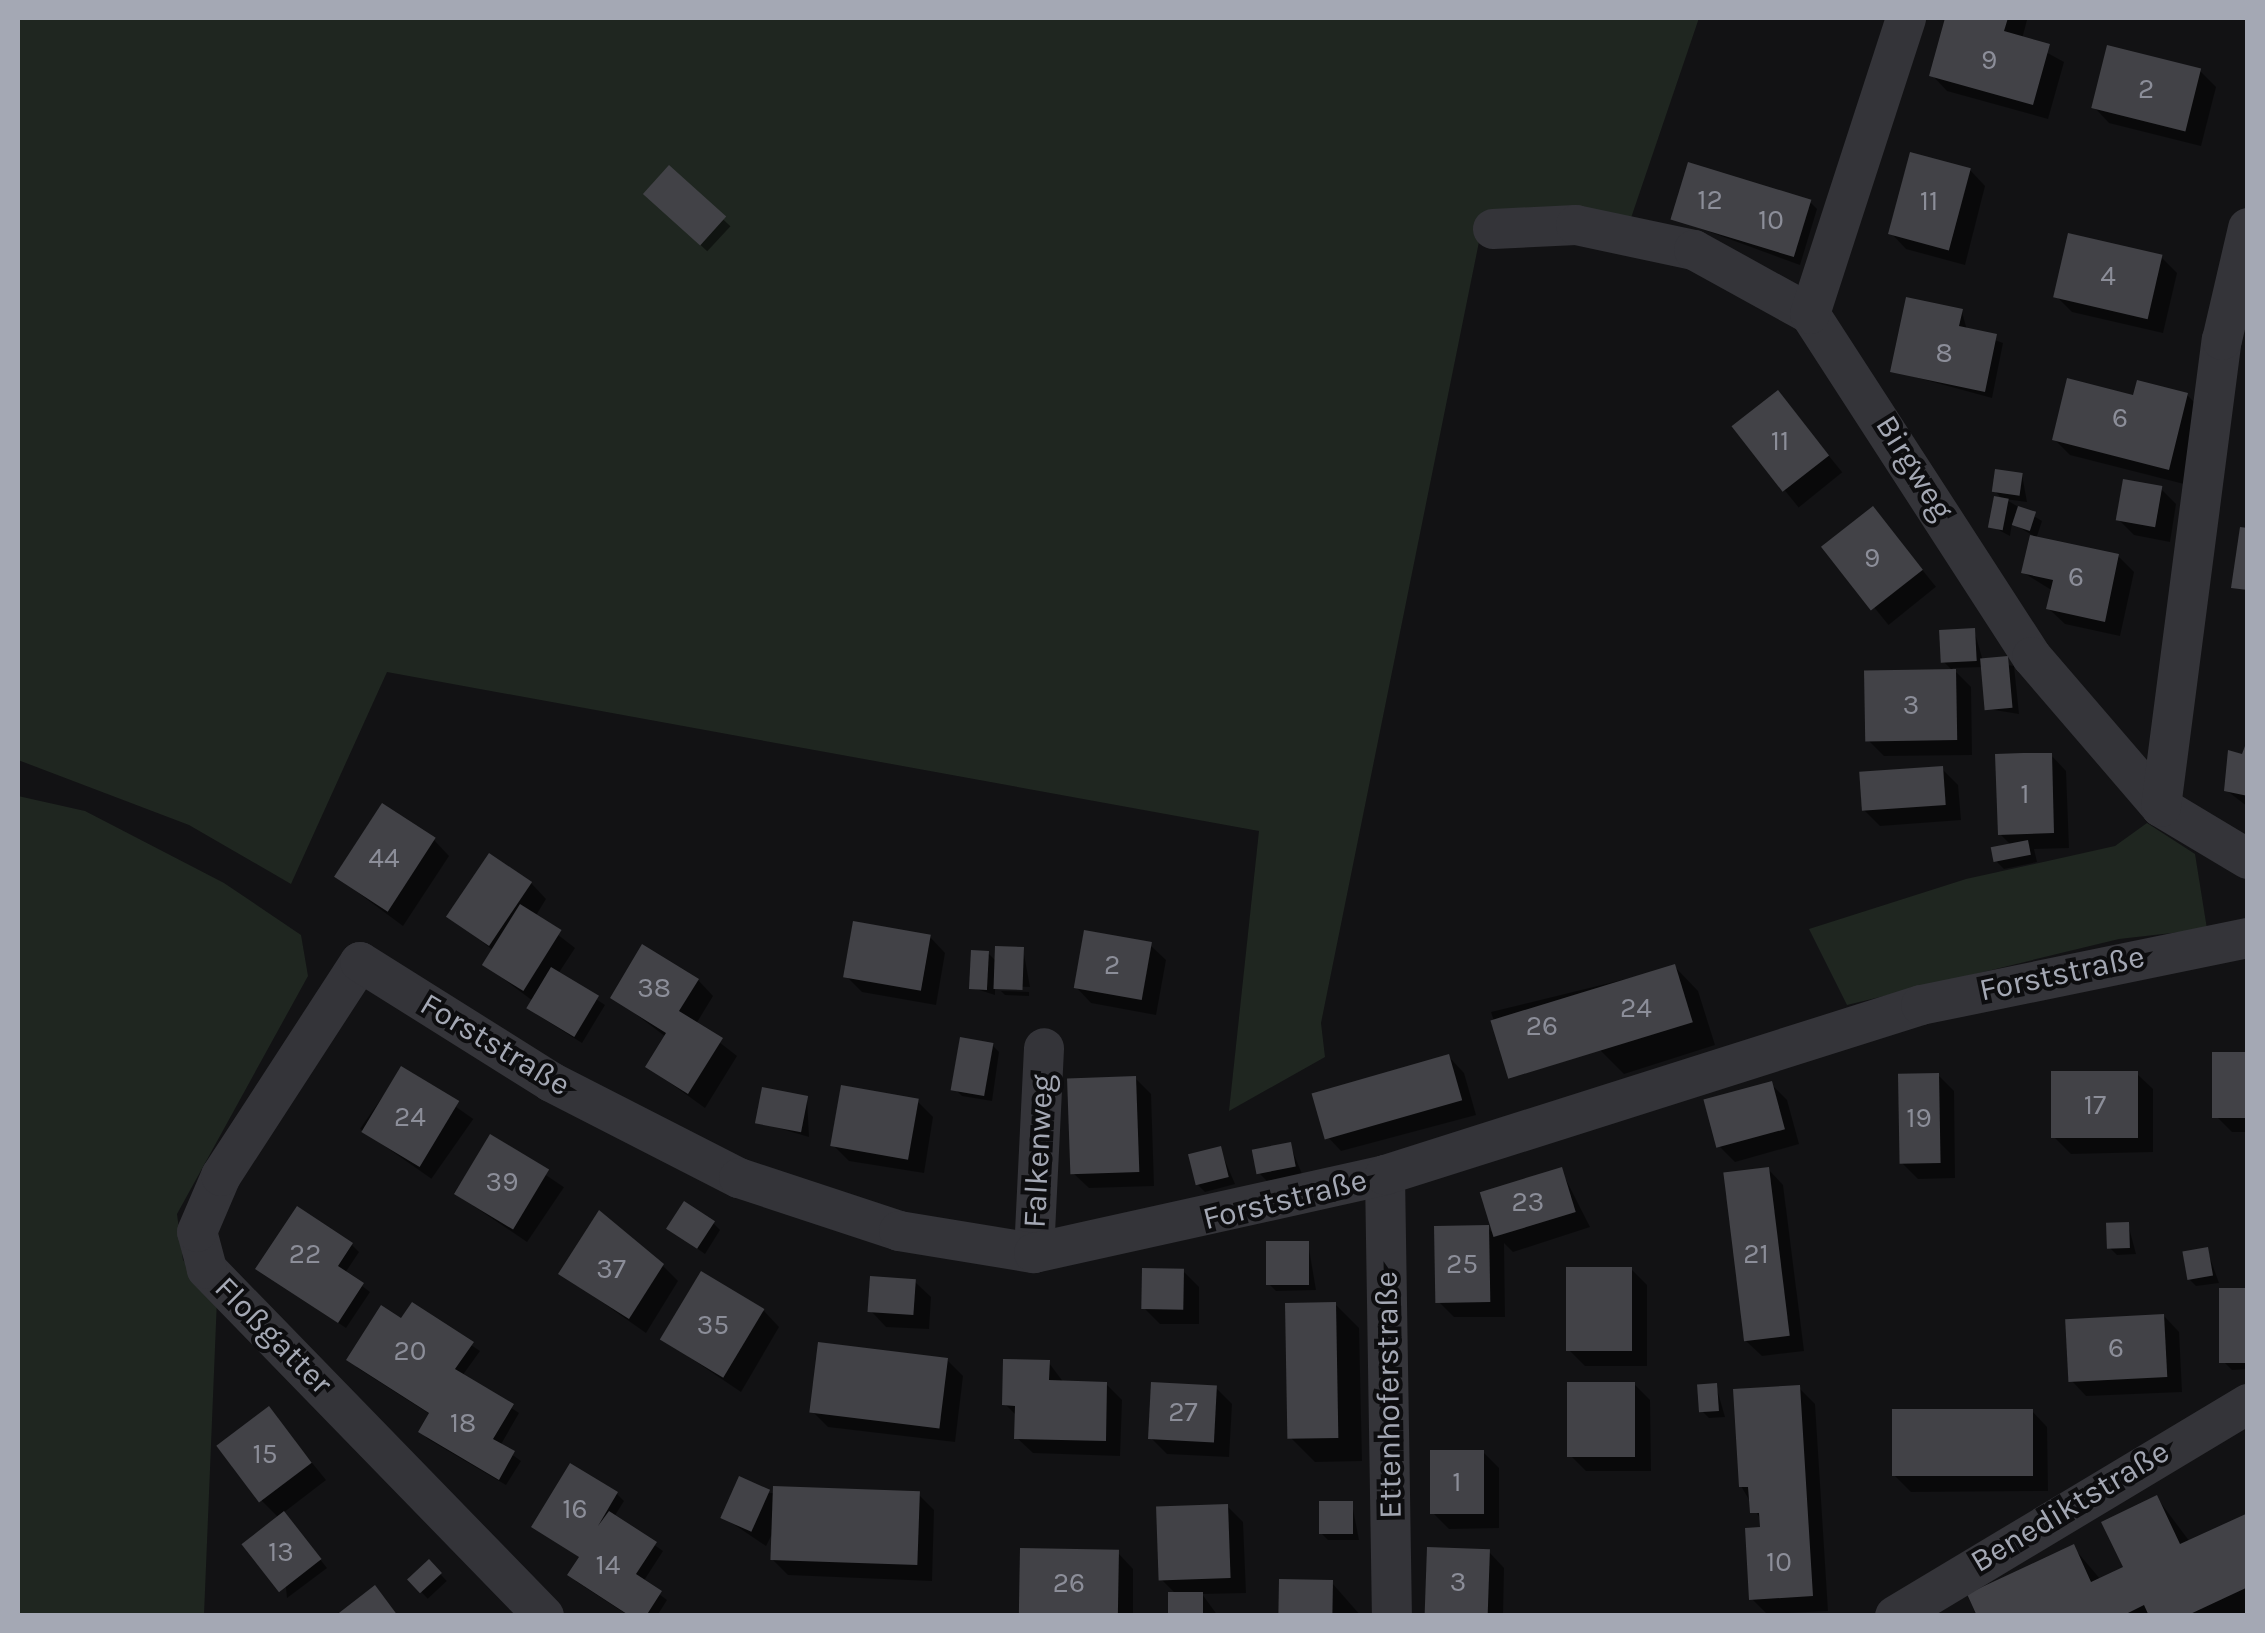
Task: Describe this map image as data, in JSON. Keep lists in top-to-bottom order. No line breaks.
{"streets":{"street":["Birgweg","Forststraße","Falkenweg","Floßgatter","Ettenhoferstraße","Benediktstraße"]},"crossings":[["Forststraße","Falkenweg"],["Forststraße","Floßgatter"],["Forststraße","Ettenhoferstraße"]],"house_numbers":["9","2","12","11","10","4","8","6","11","9","6","3","1","44","2","38","24","26","17","24","19","39","23","22","21","25","37","35","6","20","27","18","15","1","16","13","10","14","3","26"]}
